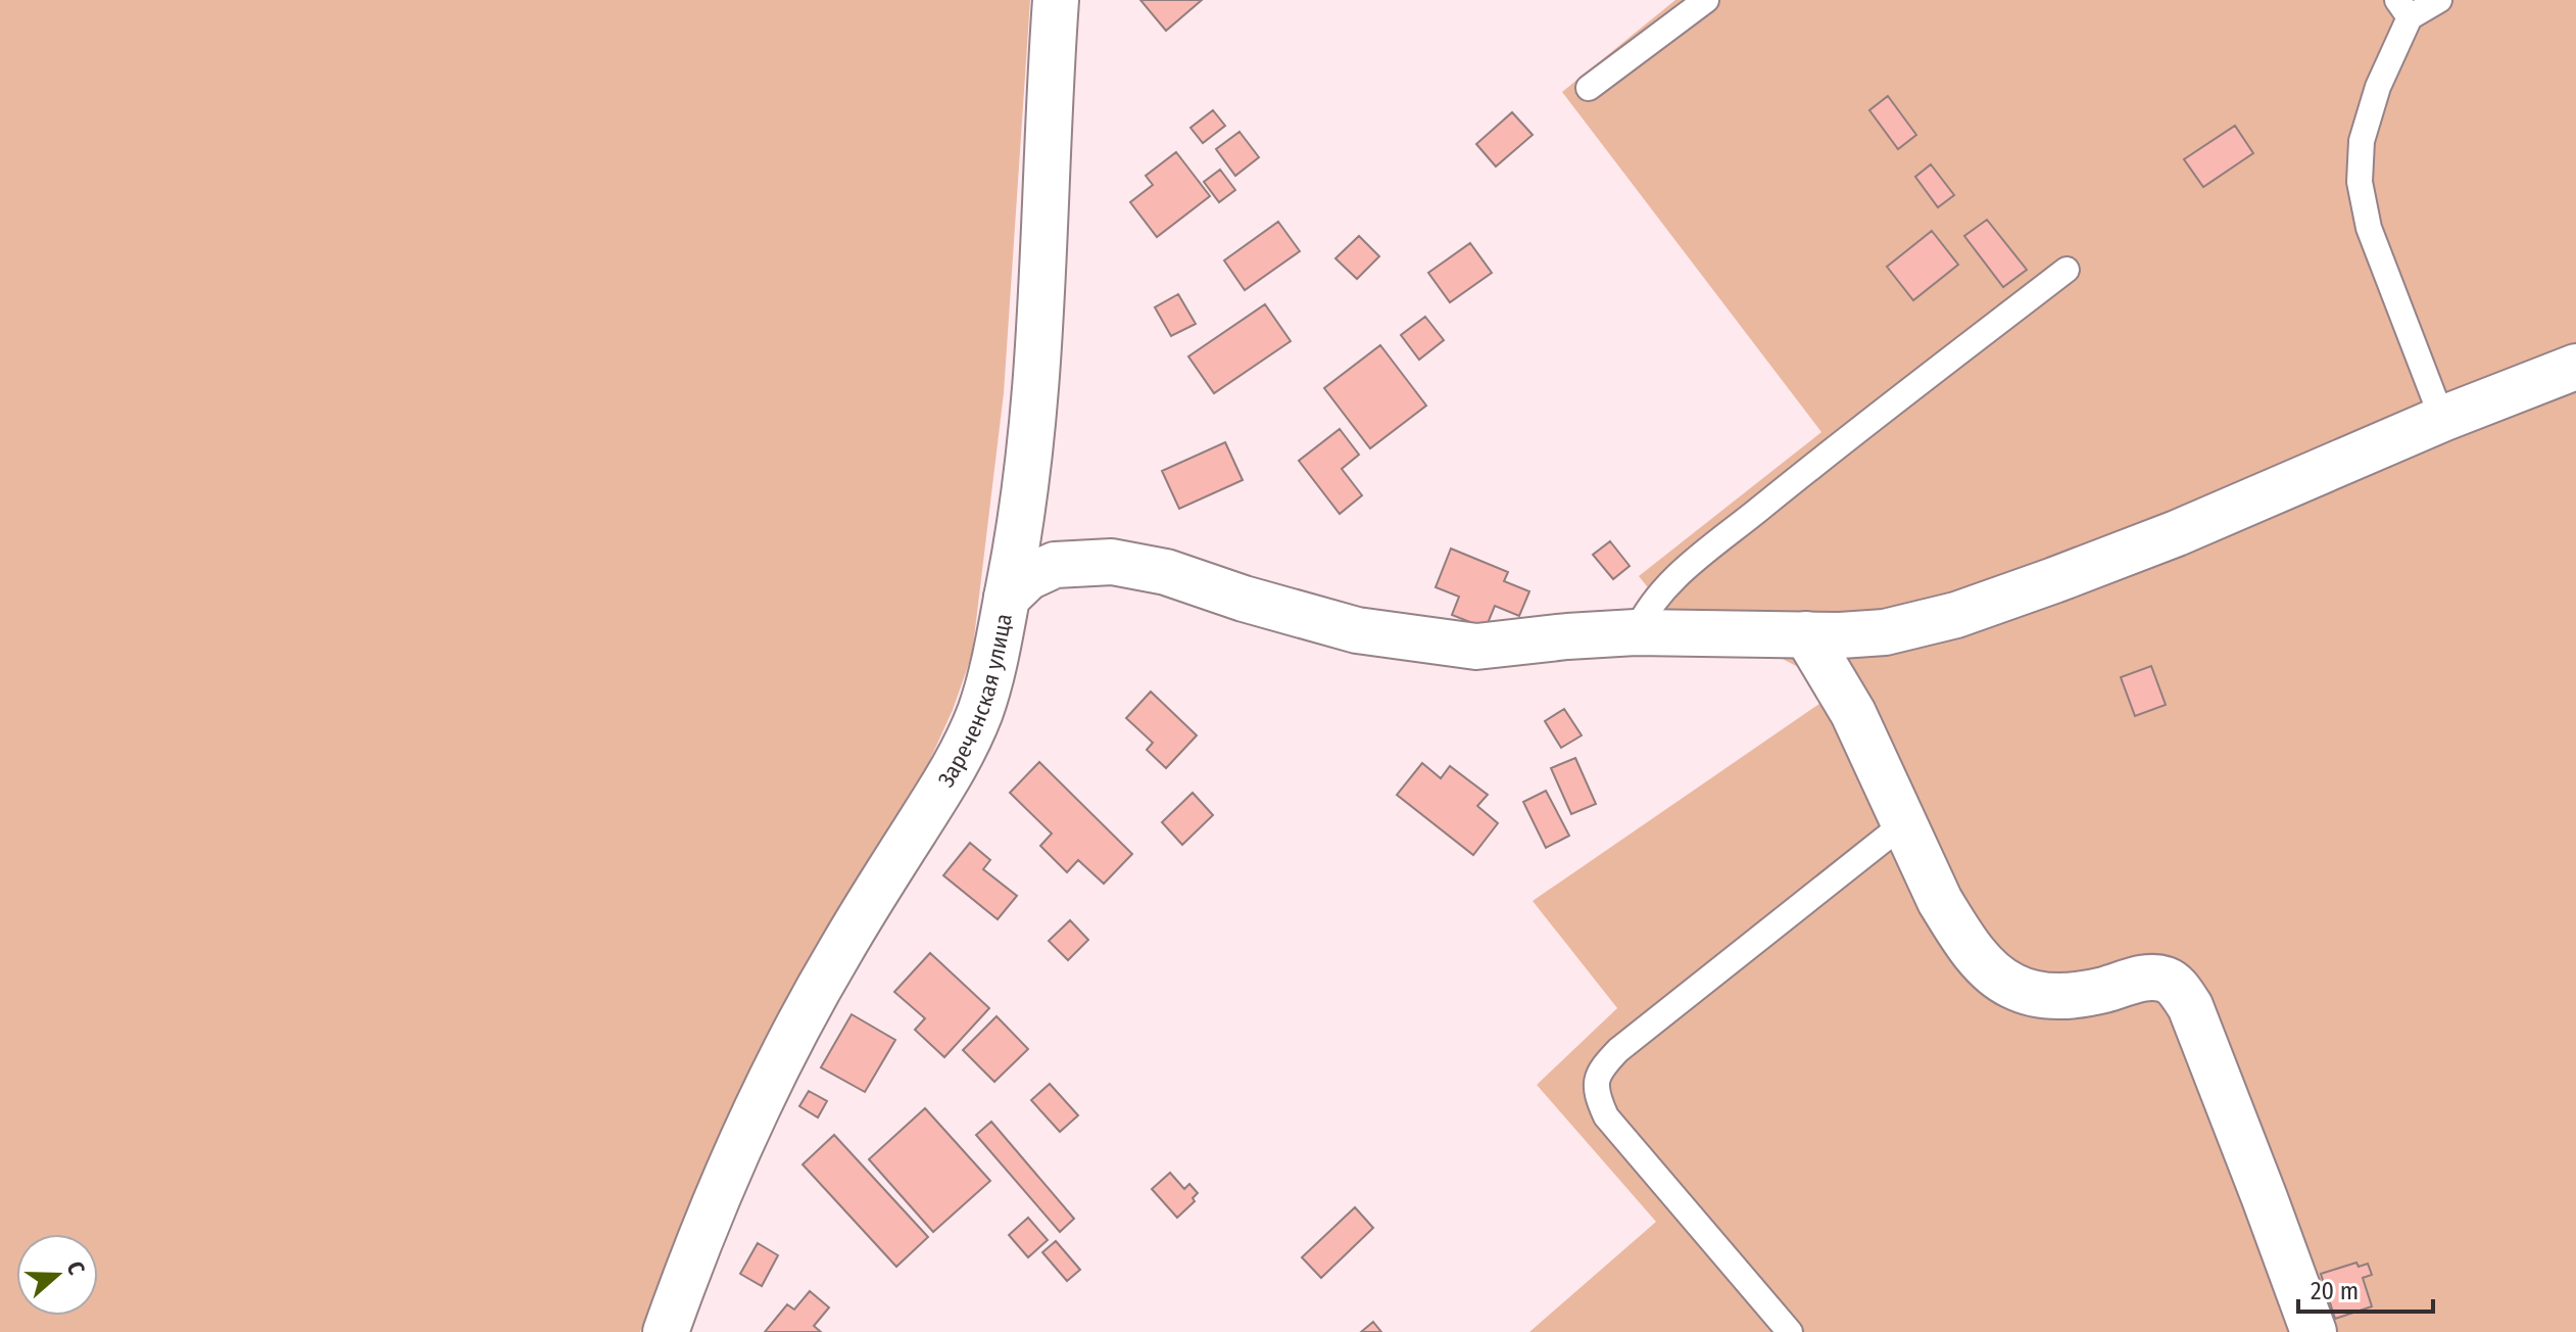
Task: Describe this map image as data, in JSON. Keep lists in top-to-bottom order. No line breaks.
{"streets":{"street":["Зареченская улица"]},"scale_bar":"20 m","north":"right"}
